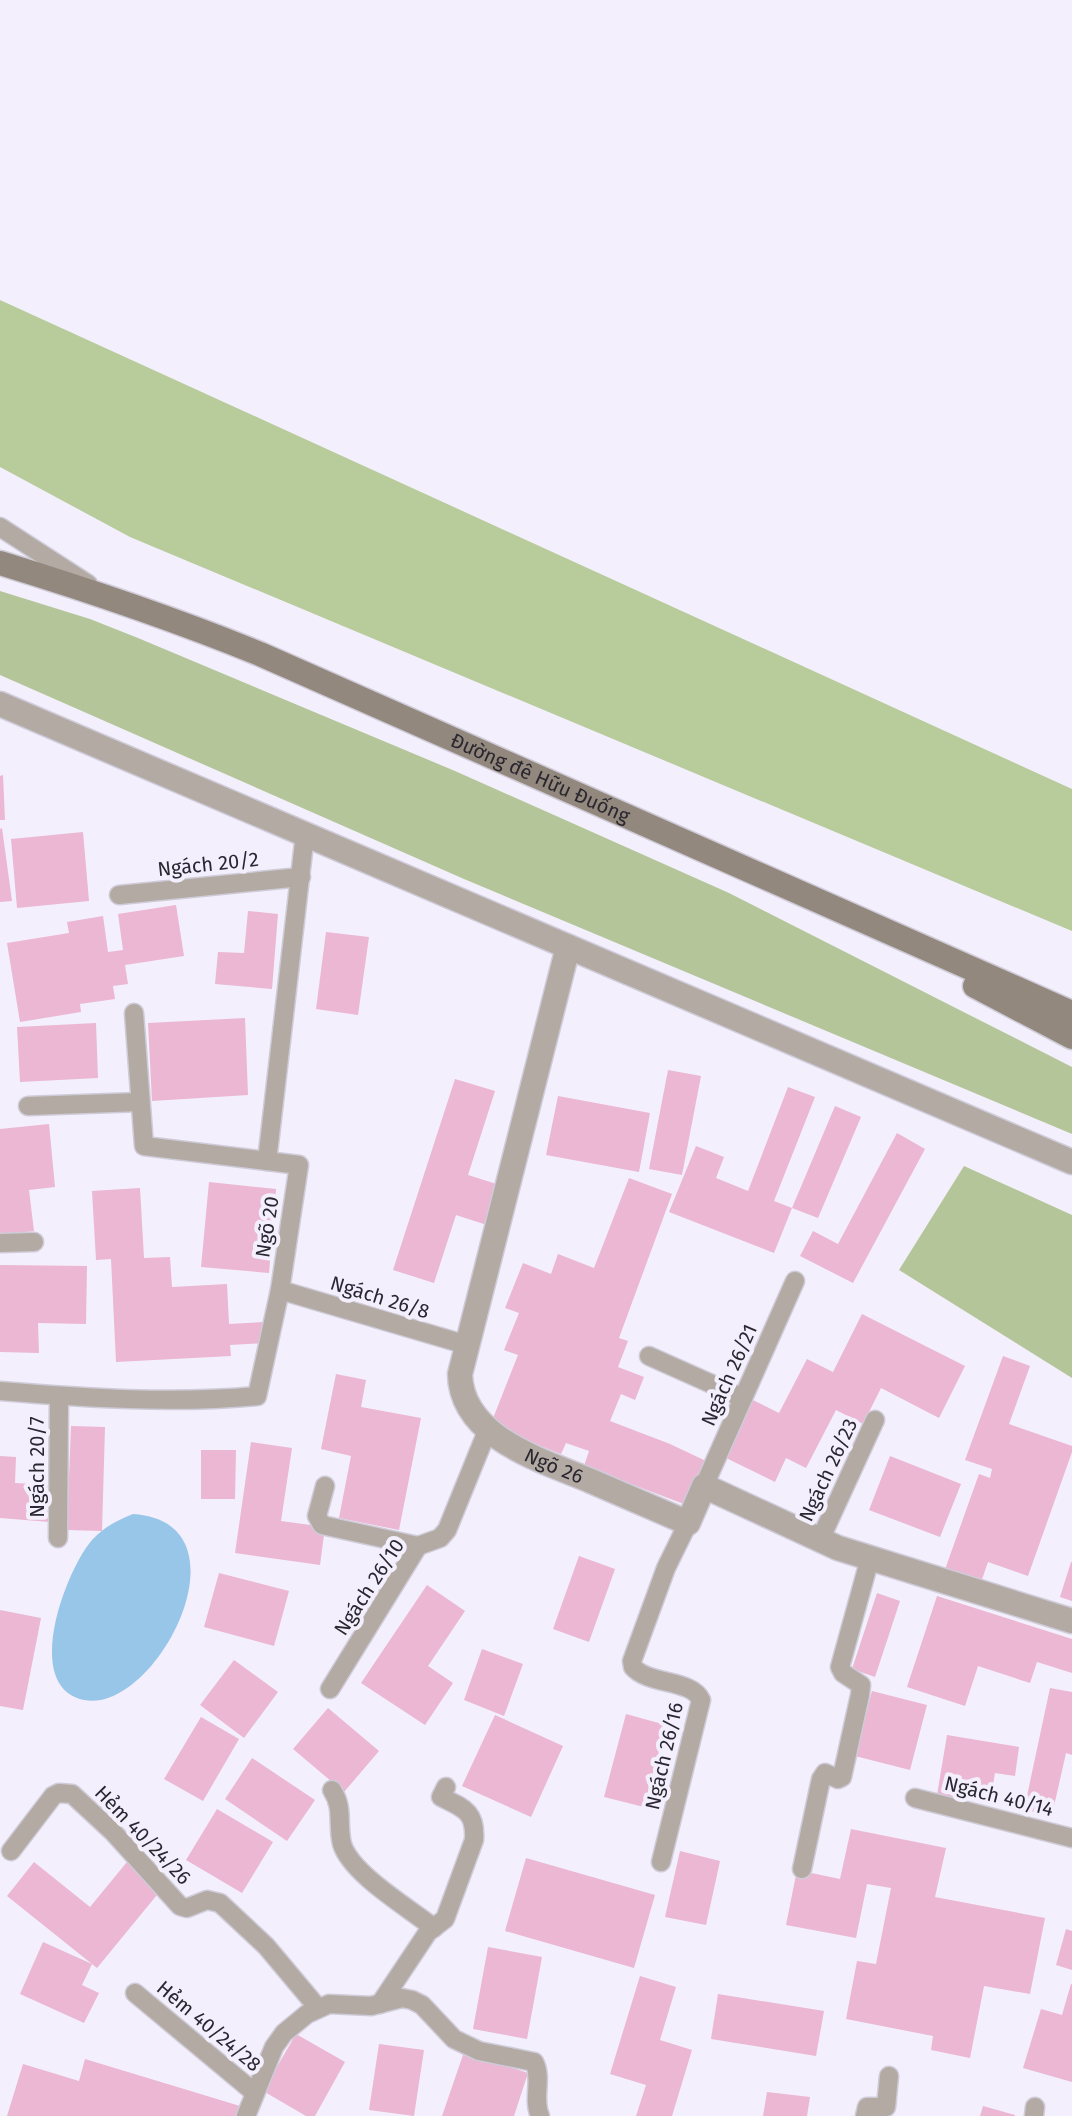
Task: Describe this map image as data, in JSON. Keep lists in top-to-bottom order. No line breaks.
{"streets":{"main road":["Đường đê Hữu Đuống"],"street":["Ngõ 26"],"lane":["Ngách 20/2","Ngõ 20","Ngách 26/8","Ngách 26/21","Ngách 20/7","Ngách 26/23","Ngách 26/10","Ngách 26/16","Ngách 40/14","Hẻm 40/24/26","Hẻm 40/24/28"]},"crossings":[["Ngõ 20","Ngách 26/8"],["Ngõ 20","Ngách 20/7"],["Ngách 26/8","Ngõ 26"],["Ngõ 26","Ngách 26/10"],["Ngõ 26","Ngách 26/16"]]}
